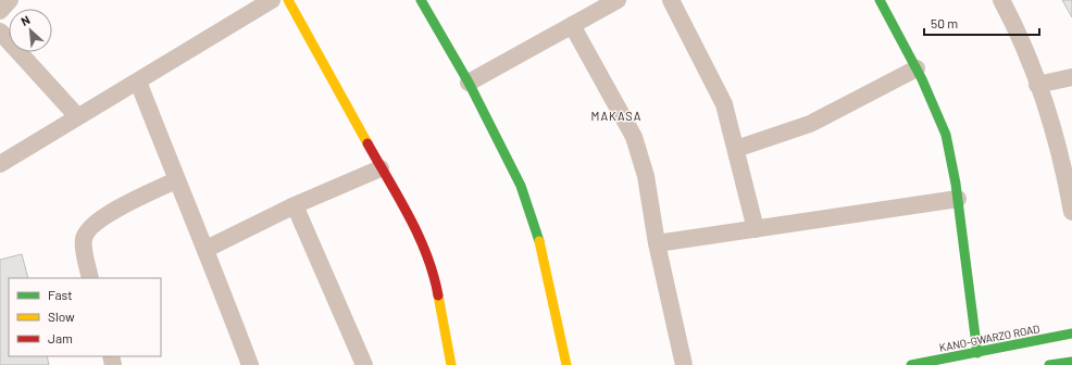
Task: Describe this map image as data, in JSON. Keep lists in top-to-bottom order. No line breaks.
{"streets":{"street":["KANO-GWARZO ROAD"]},"districts":["MAKASA"],"legend":["Fast","Slow","Jam"],"scale_bar":"50 m","north":"top left"}
